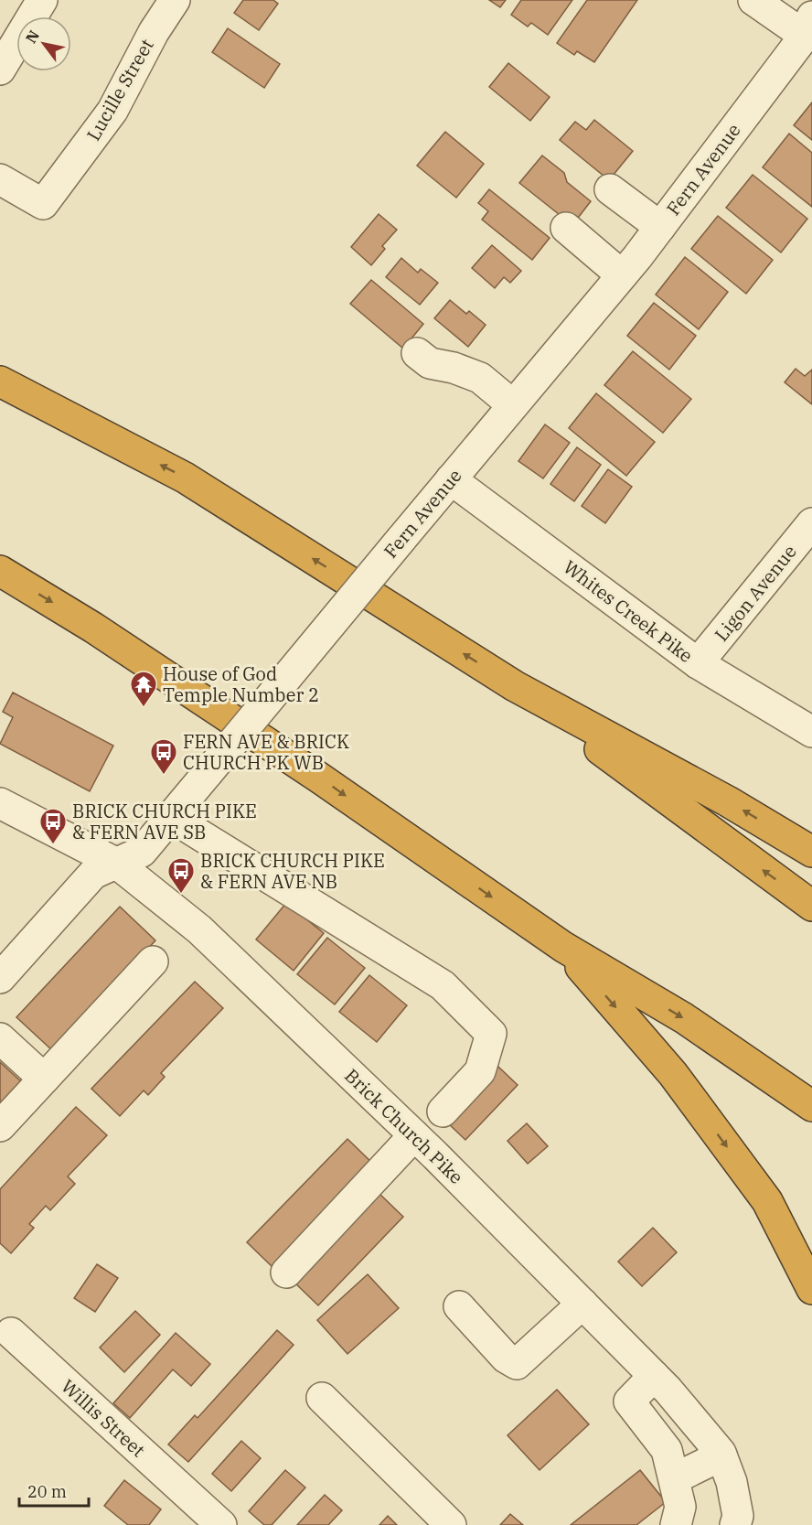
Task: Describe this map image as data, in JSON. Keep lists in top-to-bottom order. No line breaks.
{"streets":{"street":["Lucille Street","Fern Avenue","Ligon Avenue","Whites Creek Pike","Brick Church Pike","Willis Street"]},"crossings":[["Fern Avenue","Whites Creek Pike"],["Fern Avenue","Brick Church Pike"],["Ligon Avenue","Whites Creek Pike"]],"places":{"temple":["House of God Temple Number 2"],"bus stop":["FERN AVE & BRICK CHURCH PK WB","BRICK CHURCH PIKE & FERN AVE SB","BRICK CHURCH PIKE & FERN AVE NB"]},"scale_bar":"20 m","north":"top left"}
